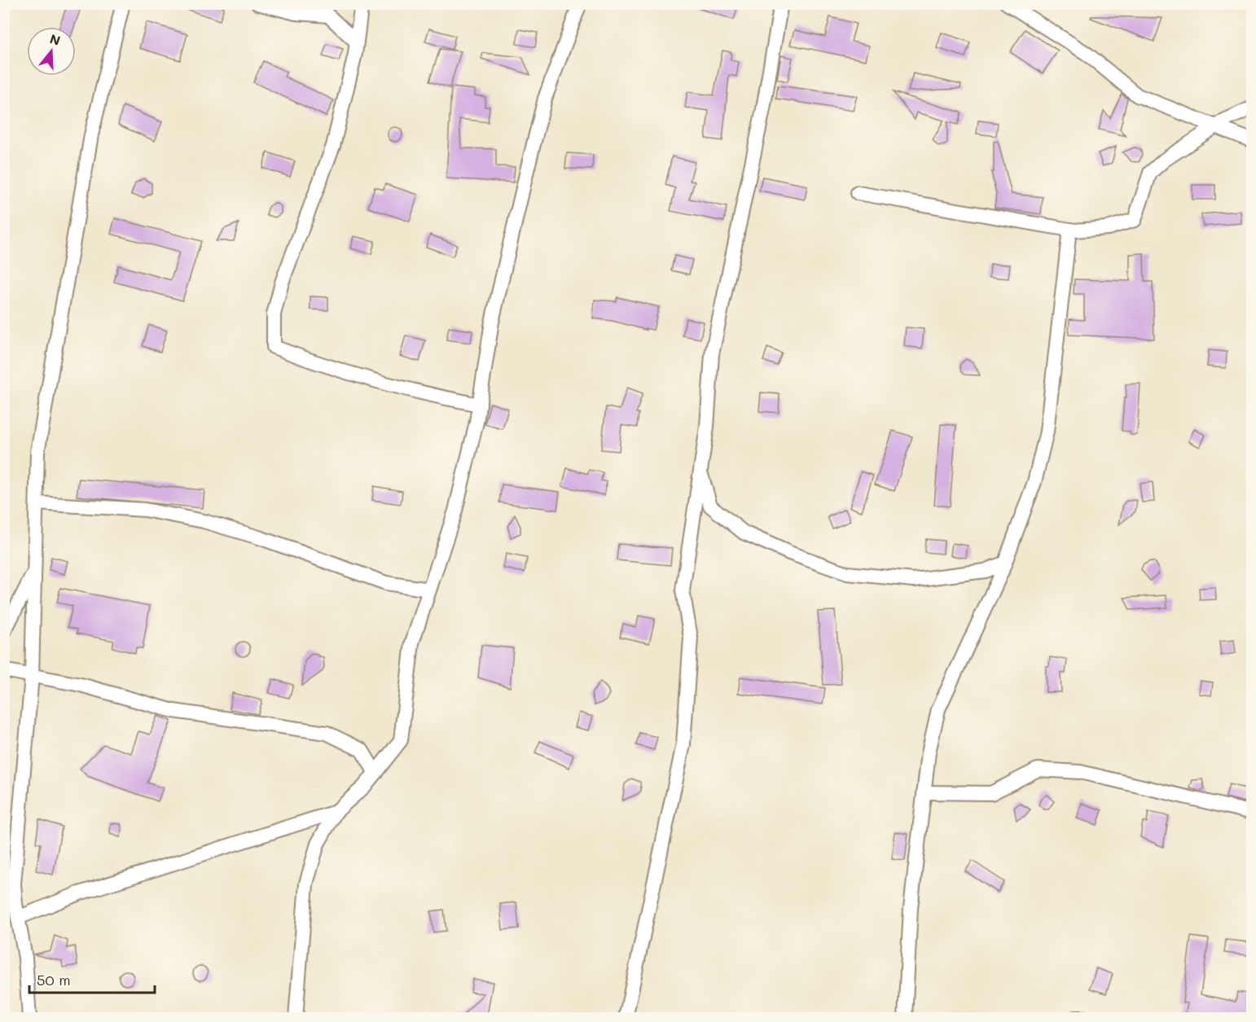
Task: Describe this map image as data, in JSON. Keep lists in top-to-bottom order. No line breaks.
{"scale_bar":"50 m","north":"top"}
